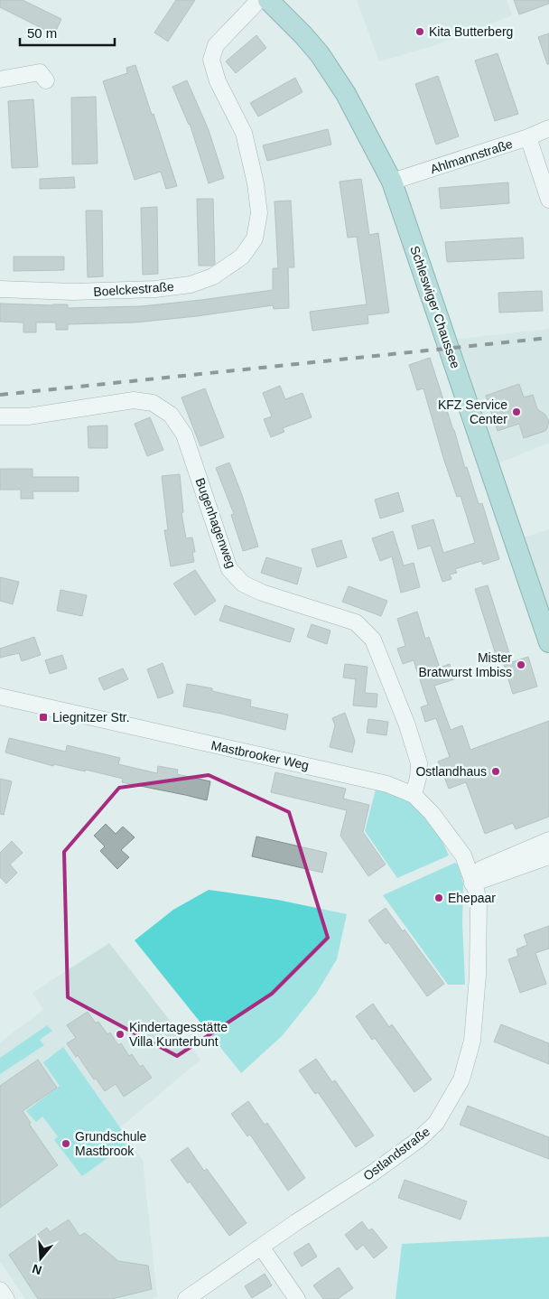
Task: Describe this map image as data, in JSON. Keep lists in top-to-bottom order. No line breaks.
{"streets":{"main road":["Schleswiger Chaussee"],"street":["Ahlmannstraße","Boelckestraße","Bugenhagenweg","Mastbrooker Weg","Ostlandstraße"]},"crossings":[["Ahlmannstraße","Schleswiger Chaussee"],["Bugenhagenweg","Mastbrooker Weg"],["Mastbrooker Weg","Ostlandstraße"]],"places":{"other":["Kita Butterberg","KFZ Service Center","Mister Bratwurst Imbiss","Ostlandhaus","Ehepaar","Kindertagesstätte Villa Kunterbunt","Grundschule Mastbrook"],"transit":["Liegnitzer Str."]},"scale_bar":"50 m","north":"bottom"}
